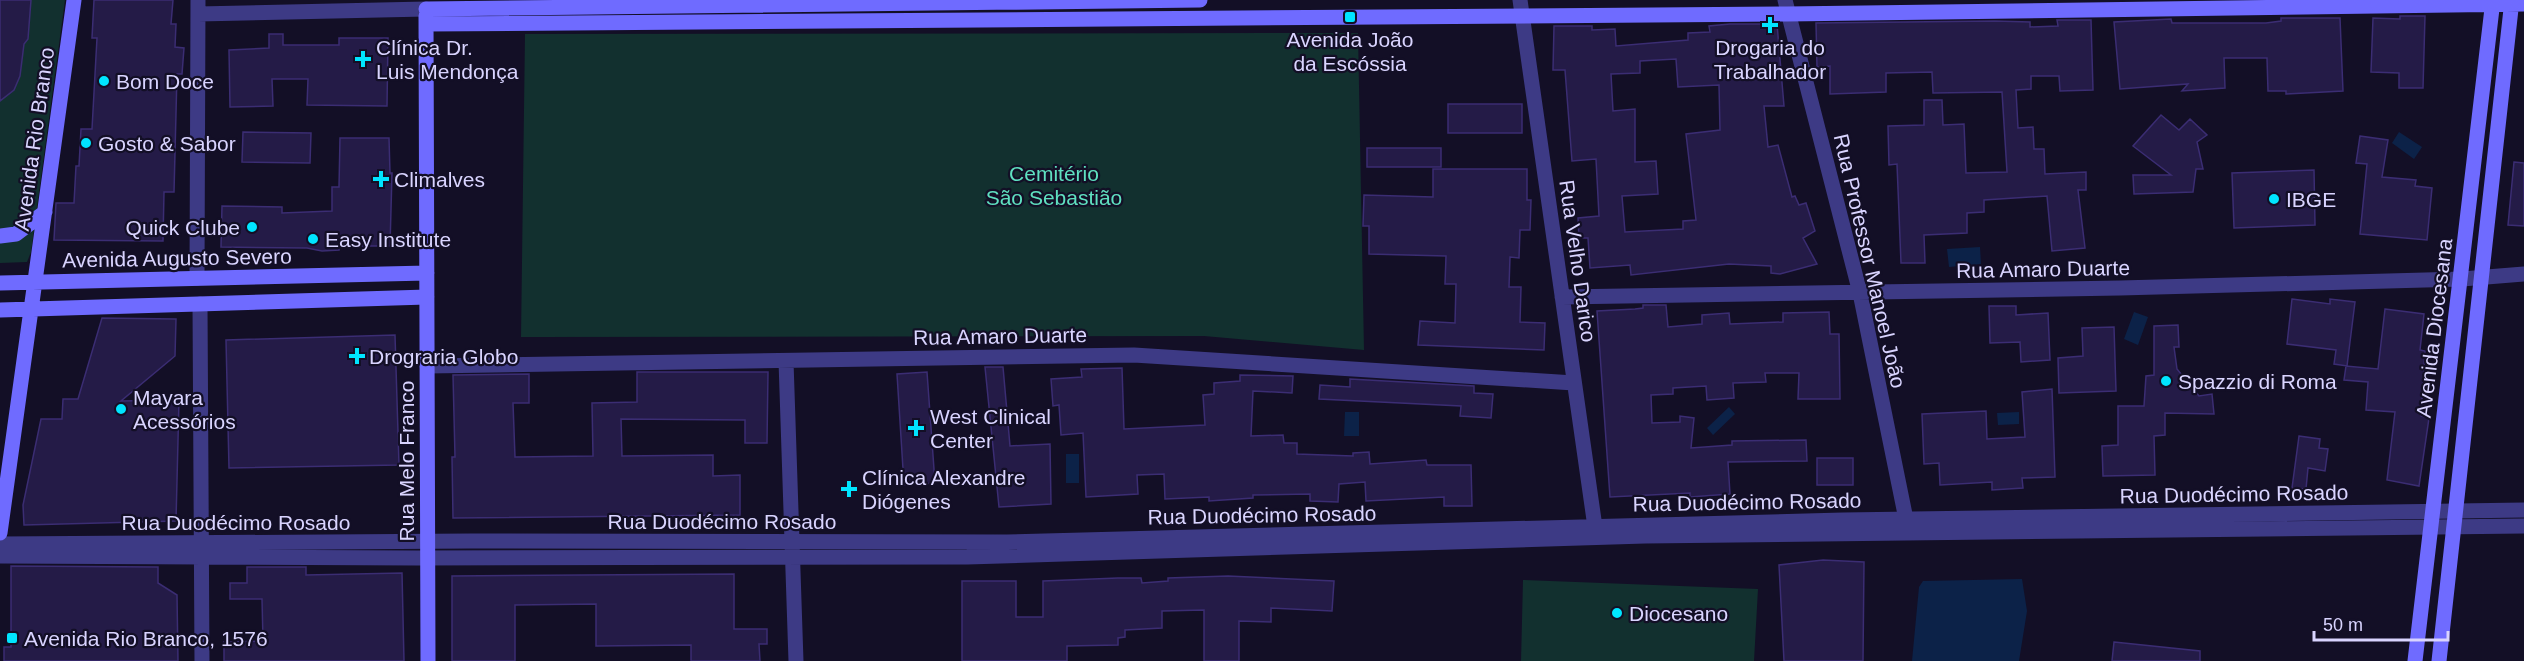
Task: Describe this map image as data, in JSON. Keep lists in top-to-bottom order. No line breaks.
{"streets":{"main road":["Avenida Rio Branco","Avenida Augusto Severo","Avenida Diocesana","Rua Melo Franco"],"street":["Rua Velho Darico","Rua Professor Manoel João","Rua Amaro Duarte","Rua Duodécimo Rosado"]},"crossings":[["Avenida Rio Branco","Avenida Augusto Severo"],["Avenida Augusto Severo","Rua Melo Franco"],["Rua Velho Darico","Rua Amaro Duarte"],["Rua Velho Darico","Rua Duodécimo Rosado"],["Rua Professor Manoel João","Rua Amaro Duarte"],["Rua Professor Manoel João","Rua Duodécimo Rosado"],["Rua Amaro Duarte","Avenida Diocesana"],["Rua Amaro Duarte","Rua Melo Franco"],["Avenida Diocesana","Rua Duodécimo Rosado"],["Rua Melo Franco","Rua Duodécimo Rosado"]],"parks":["Cemitério São Sebastião"],"places":{"transit":["Avenida João da Escóssia","Avenida Rio Branco, 1576"],"health":["Drogaria do Trabalhador","Clínica Dr. Luis Mendonça","Climalves","Drograria Globo","West Clinical Center","Clínica Alexandre Diógenes"],"other":["Bom Doce","Gosto & Sabor","IBGE","Quick Clube","Easy Institute","Spazzio di Roma","Mayara Acessórios","Diocesano"]},"scale_bar":"50 m"}
